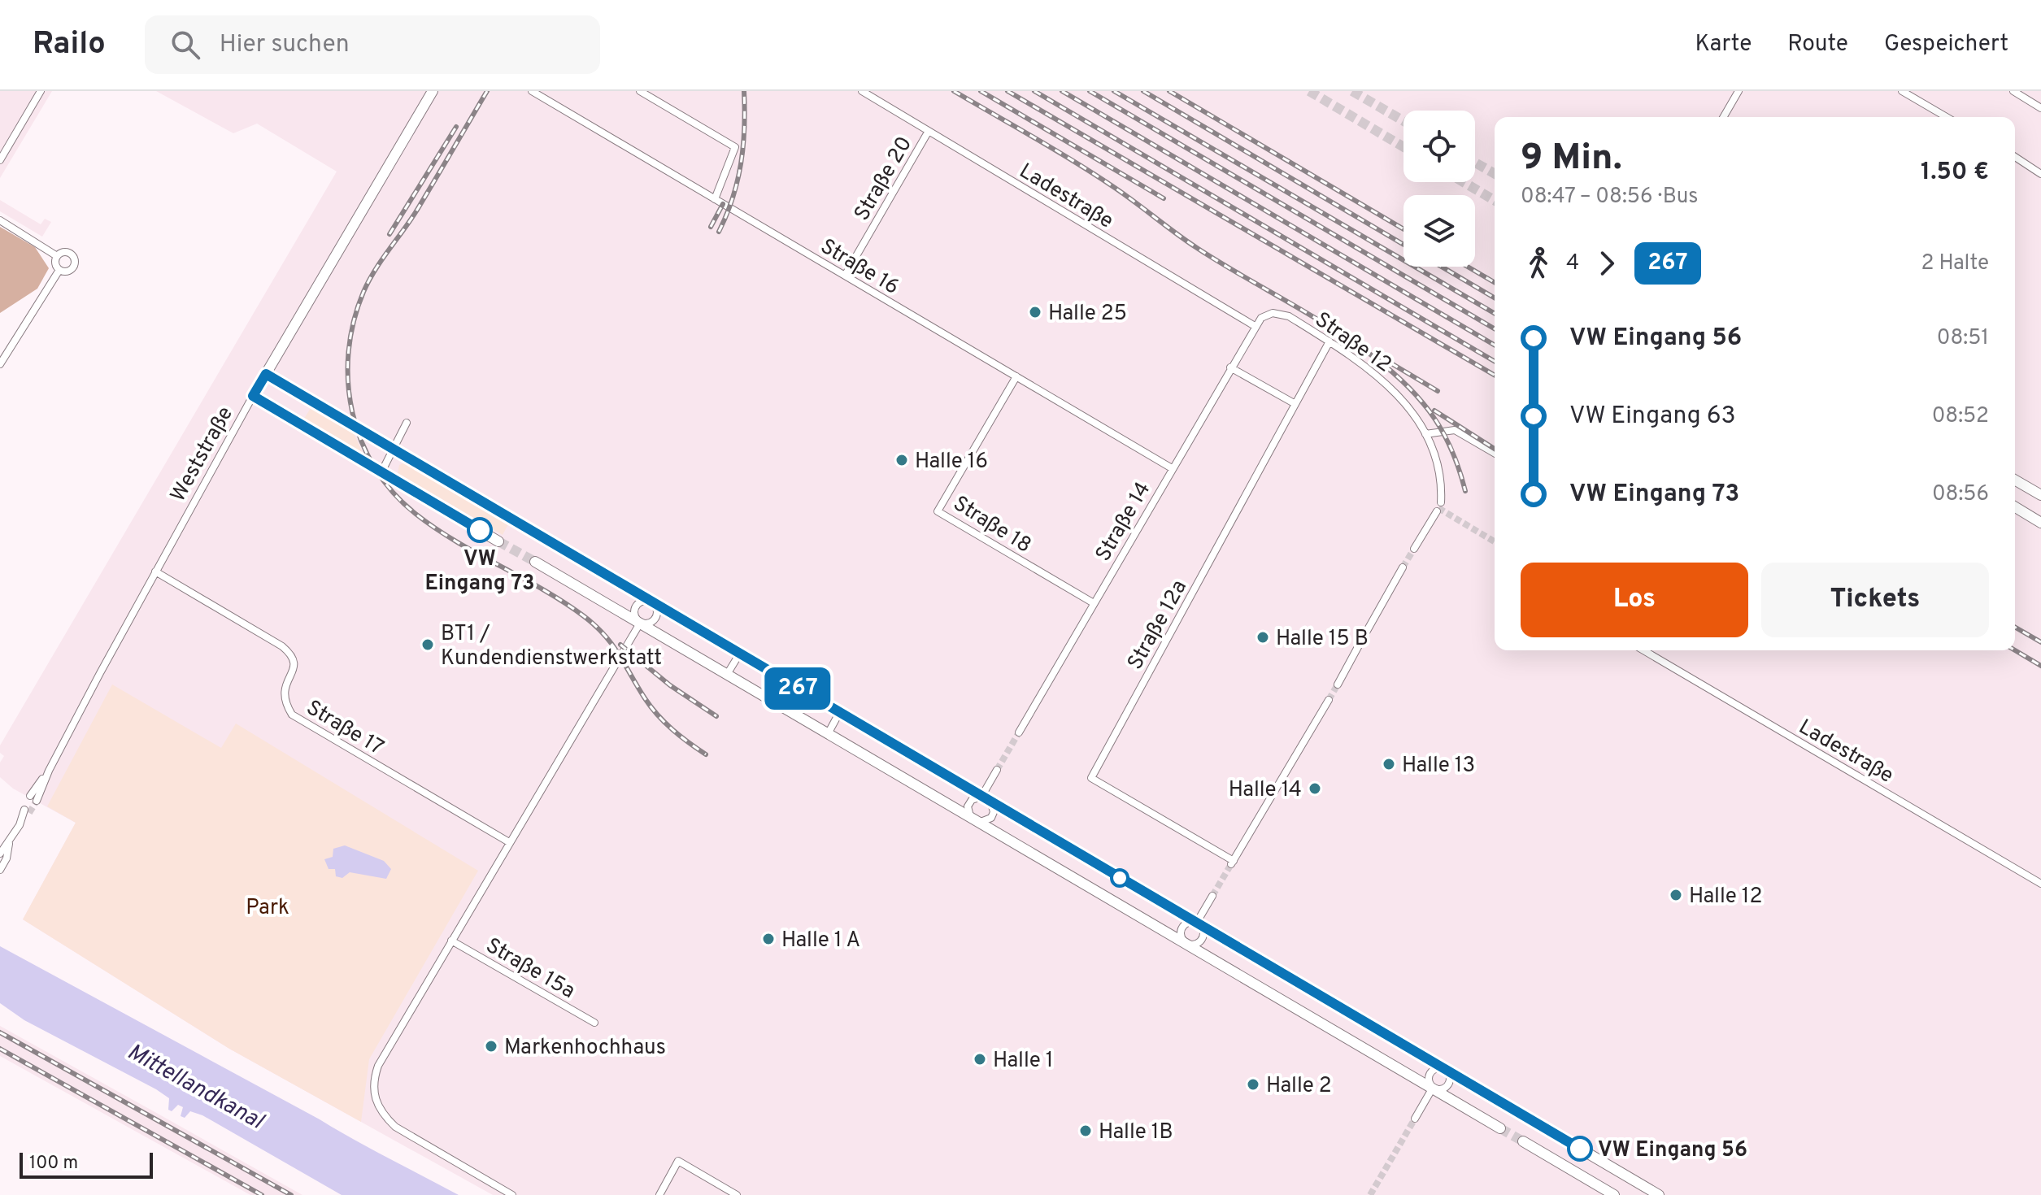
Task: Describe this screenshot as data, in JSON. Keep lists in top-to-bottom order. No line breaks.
{"streets":{"street":["Straße 20","Ladestraße","Straße 16","Straße 12","Weststraße","Straße 14","Straße 18","Straße 12a","Straße 17","Straße 15a"]},"crossings":[["Straße 20","Ladestraße"],["Straße 20","Straße 16"],["Ladestraße","Straße 12"],["Ladestraße","Straße 14"],["Straße 16","Straße 14"],["Straße 16","Straße 18"],["Straße 12","Straße 14"],["Straße 12","Straße 12a"],["Weststraße","Straße 17"],["Straße 14","Straße 18"]],"water":["Mittellandkanal"],"parks":["Park"],"places":["Halle 25","Halle 16","VW Eingang 73","Halle 15 B","BT1 / Kundendienstwerkstatt","Halle 13","Halle 14","Halle 12","Halle 1 A","Markenhochhaus","Halle 1","Halle 2","Halle 1B","VW Eingang 56"],"lines":["bus line 267"],"scale_bar":"100 m","page":{"header":"Railo","search":"Hier suchen","nav":["Karte","Route","Gespeichert"],"on_map":"267","heading":["9 Min.","08:47 – 08:56 · Bus","1.50 €"],"legs":["4","267","2 Halte"],"list":[{"name":"VW Eingang 56","value":"08:51"},{"name":"VW Eingang 63","value":"08:52"},{"name":"VW Eingang 73","value":"08:56"}],"buttons":["Los","Tickets"],"scale":"100 m"}}
